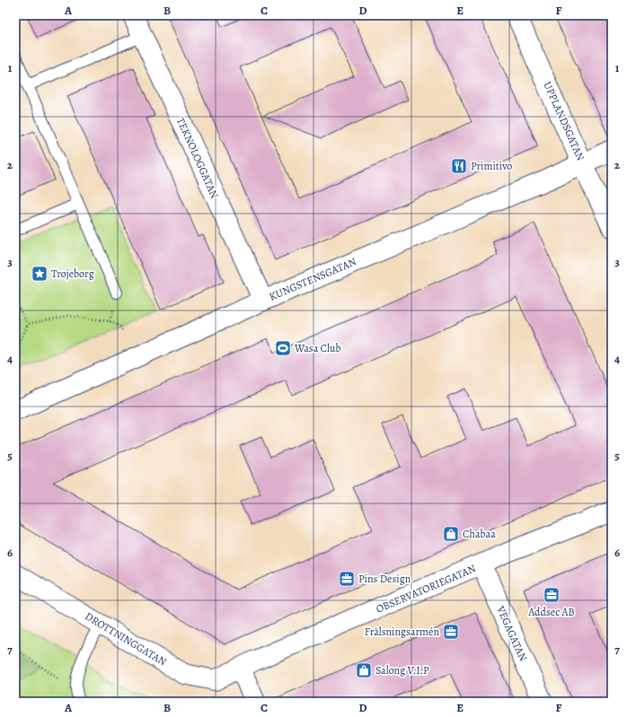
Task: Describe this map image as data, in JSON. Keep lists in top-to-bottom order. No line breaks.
{"streets":{"street":["UPPLANDSGATAN","TEKNOLOGGATAN","KUNGSTENSGATAN","OBSERVATORIEGATAN","VEGAGATAN","DROTTNINGGATAN"]},"crossings":[["UPPLANDSGATAN","KUNGSTENSGATAN"],["TEKNOLOGGATAN","KUNGSTENSGATAN"],["OBSERVATORIEGATAN","VEGAGATAN"],["OBSERVATORIEGATAN","DROTTNINGGATAN"]],"places":{"restaurant":["Primitivo"],"place":["Trojeborg"],"sports":["Wasa Club"],"shop":["Chabaa","Salong V.I.P"],"office":["Pins Design","Addsec AB","Frälsningsarmén"]},"grid":{"columns":["A","B","C","D","E","F"],"rows":["1","2","3","4","5","6","7"]}}
